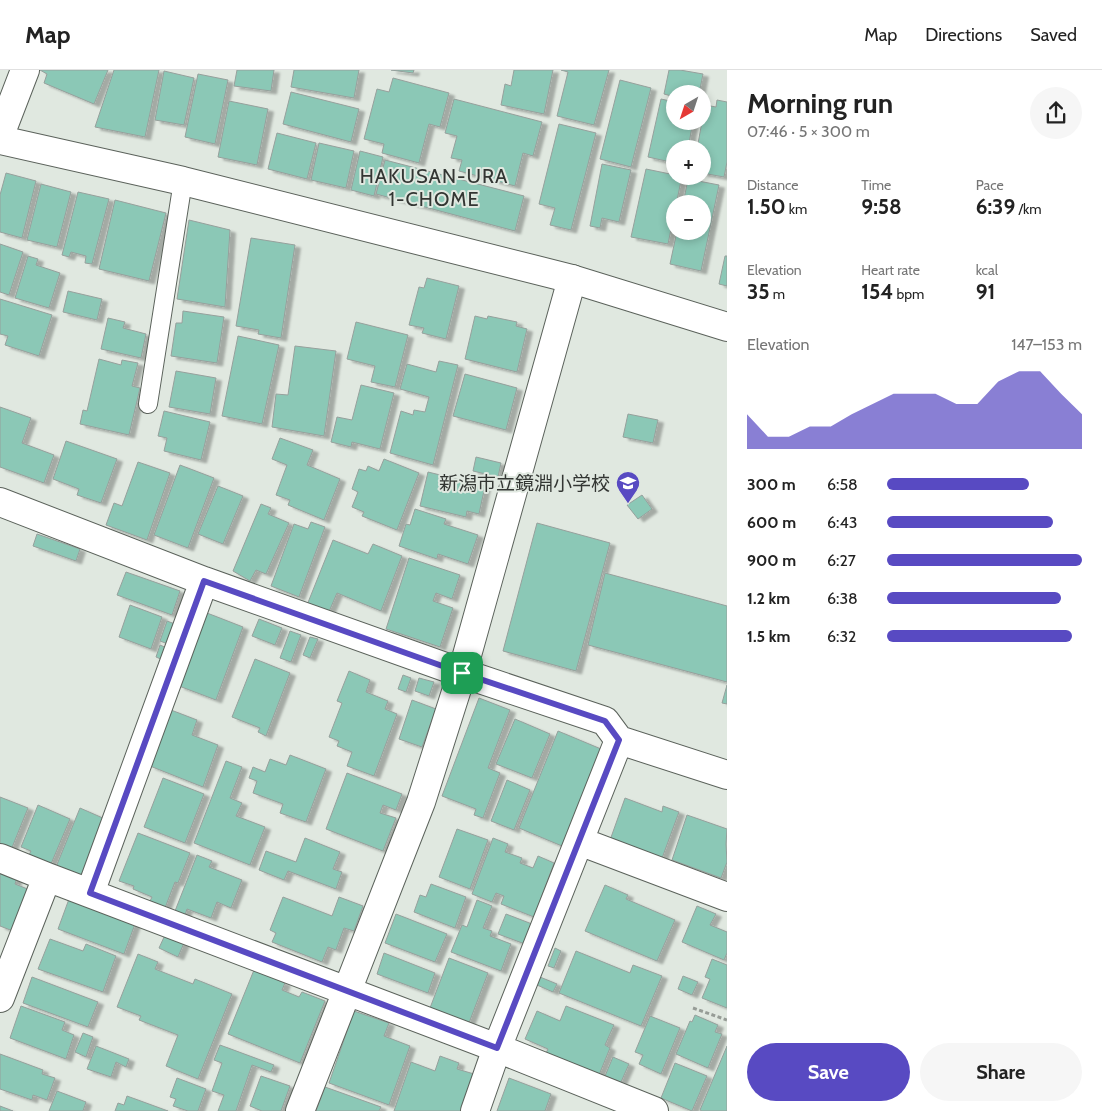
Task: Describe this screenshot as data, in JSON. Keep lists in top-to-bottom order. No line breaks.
{"districts":["HAKUSAN-URA 1-CHOME"],"places":{"school or university":["新潟市立鏡淵小学校"]},"north":"bottom left","page":{"header":"Map","nav":["Map","Directions","Saved"],"heading":["Morning run","07:46 · 5 × 300 m"],"map_buttons":["+","−"],"stats":[["Distance","1.50 km"],["Time","9:58"],["Pace","6:39 /km"],["Elevation","35 m"],["Heart rate","154 bpm"],["kcal","91"]],"chart":["Elevation","147–153 m"],"list":[{"name":"300 m","note":"6:58"},{"name":"600 m","note":"6:43"},{"name":"900 m","note":"6:27"},{"name":"1.2 km","note":"6:38"},{"name":"1.5 km","note":"6:32"}],"buttons":["Save","Share"]}}
